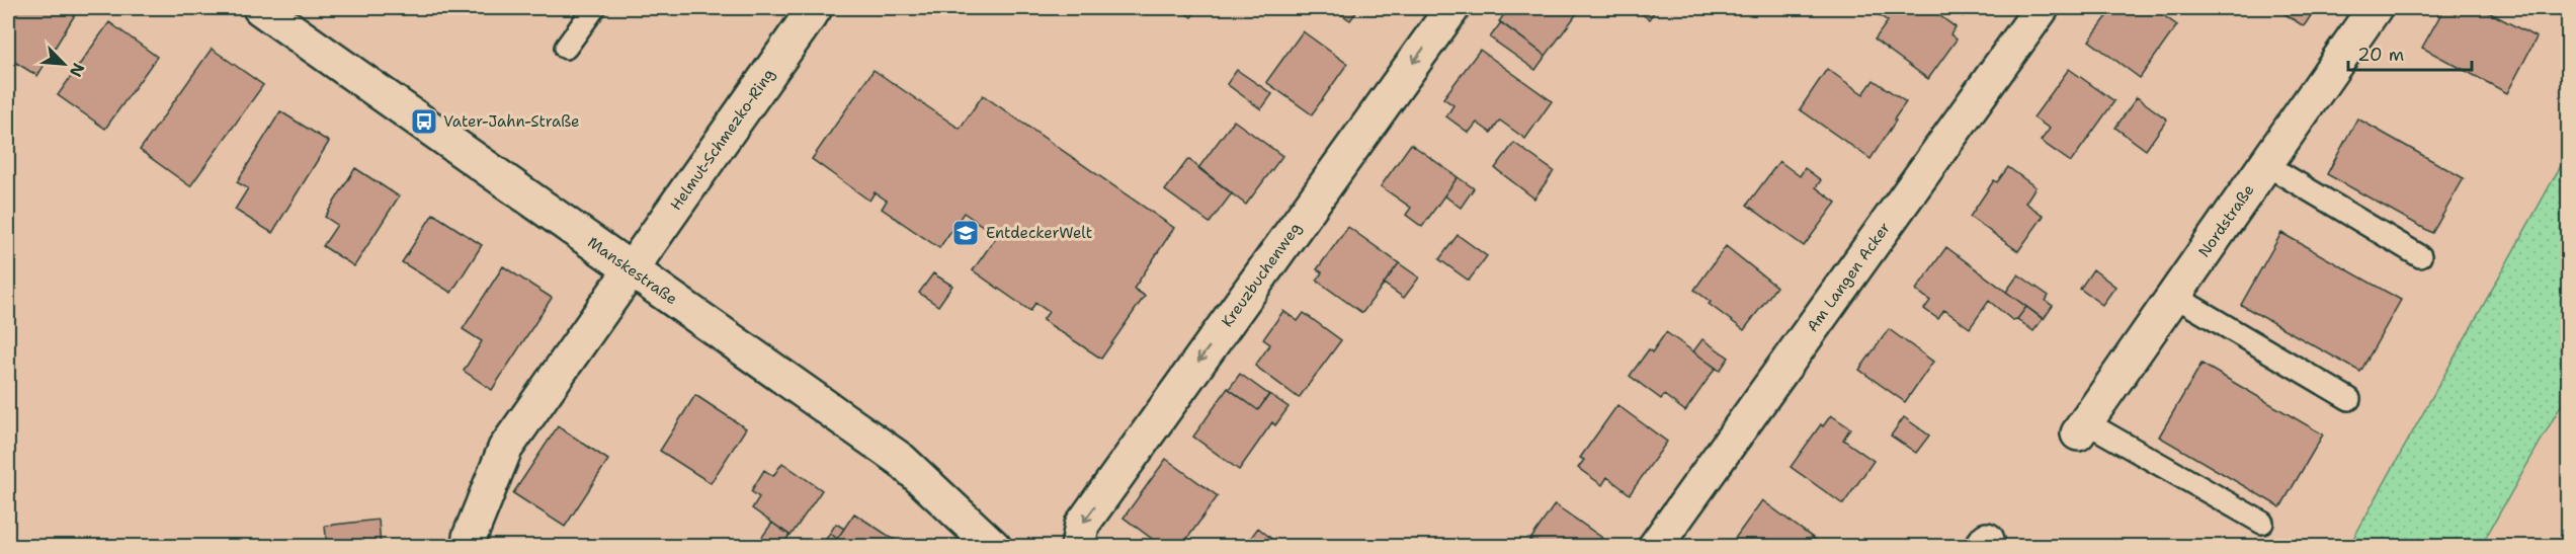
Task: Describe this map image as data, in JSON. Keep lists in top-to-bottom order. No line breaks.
{"streets":{"street":["Helmut-Schmezko-Ring","Nordstraße","Manskestraße","Kreuzbuchenweg","Am Langen Acker"]},"crossings":[["Helmut-Schmezko-Ring","Manskestraße"]],"one_way":["Kreuzbuchenweg"],"places":{"bus stop":["Vater-Jahn-Straße"],"school or university":["EntdeckerWelt"]},"scale_bar":"20 m","north":"bottom right"}
